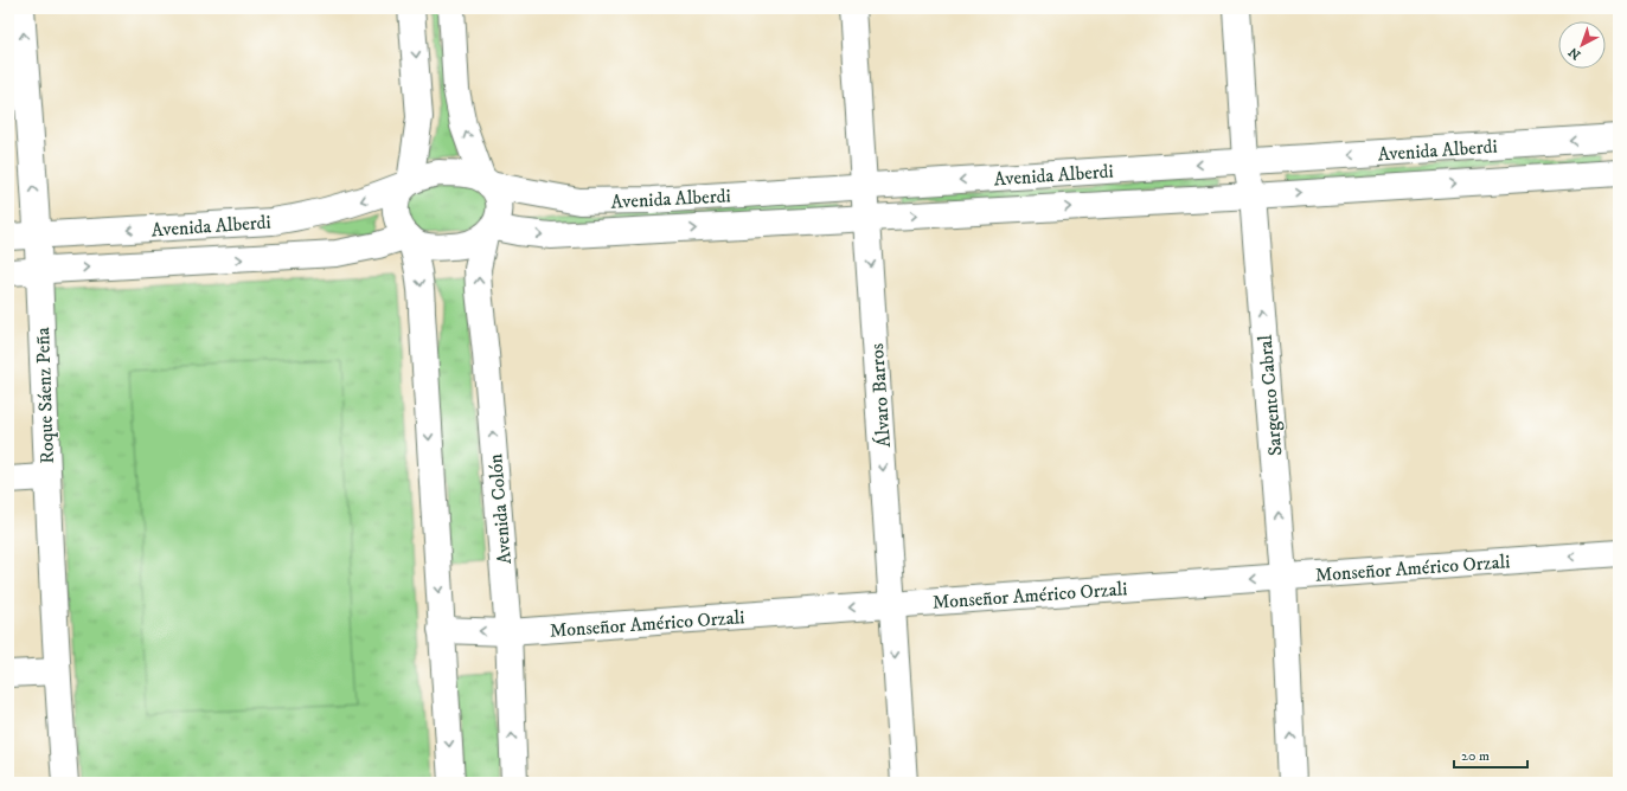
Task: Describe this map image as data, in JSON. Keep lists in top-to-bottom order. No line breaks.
{"streets":{"street":["Avenida Alberdi","Roque Sáenz Peña","Álvaro Barros","Sargento Cabral","Avenida Colón","Monseñor Américo Orzali"]},"crossings":[["Avenida Alberdi","Roque Sáenz Peña"],["Avenida Alberdi","Álvaro Barros"],["Avenida Alberdi","Sargento Cabral"],["Avenida Alberdi","Avenida Colón"],["Álvaro Barros","Monseñor Américo Orzali"],["Sargento Cabral","Monseñor Américo Orzali"],["Avenida Colón","Monseñor Américo Orzali"]],"one_way":["Álvaro Barros","Sargento Cabral","Monseñor Américo Orzali"],"scale_bar":"20 m","north":"bottom left"}
